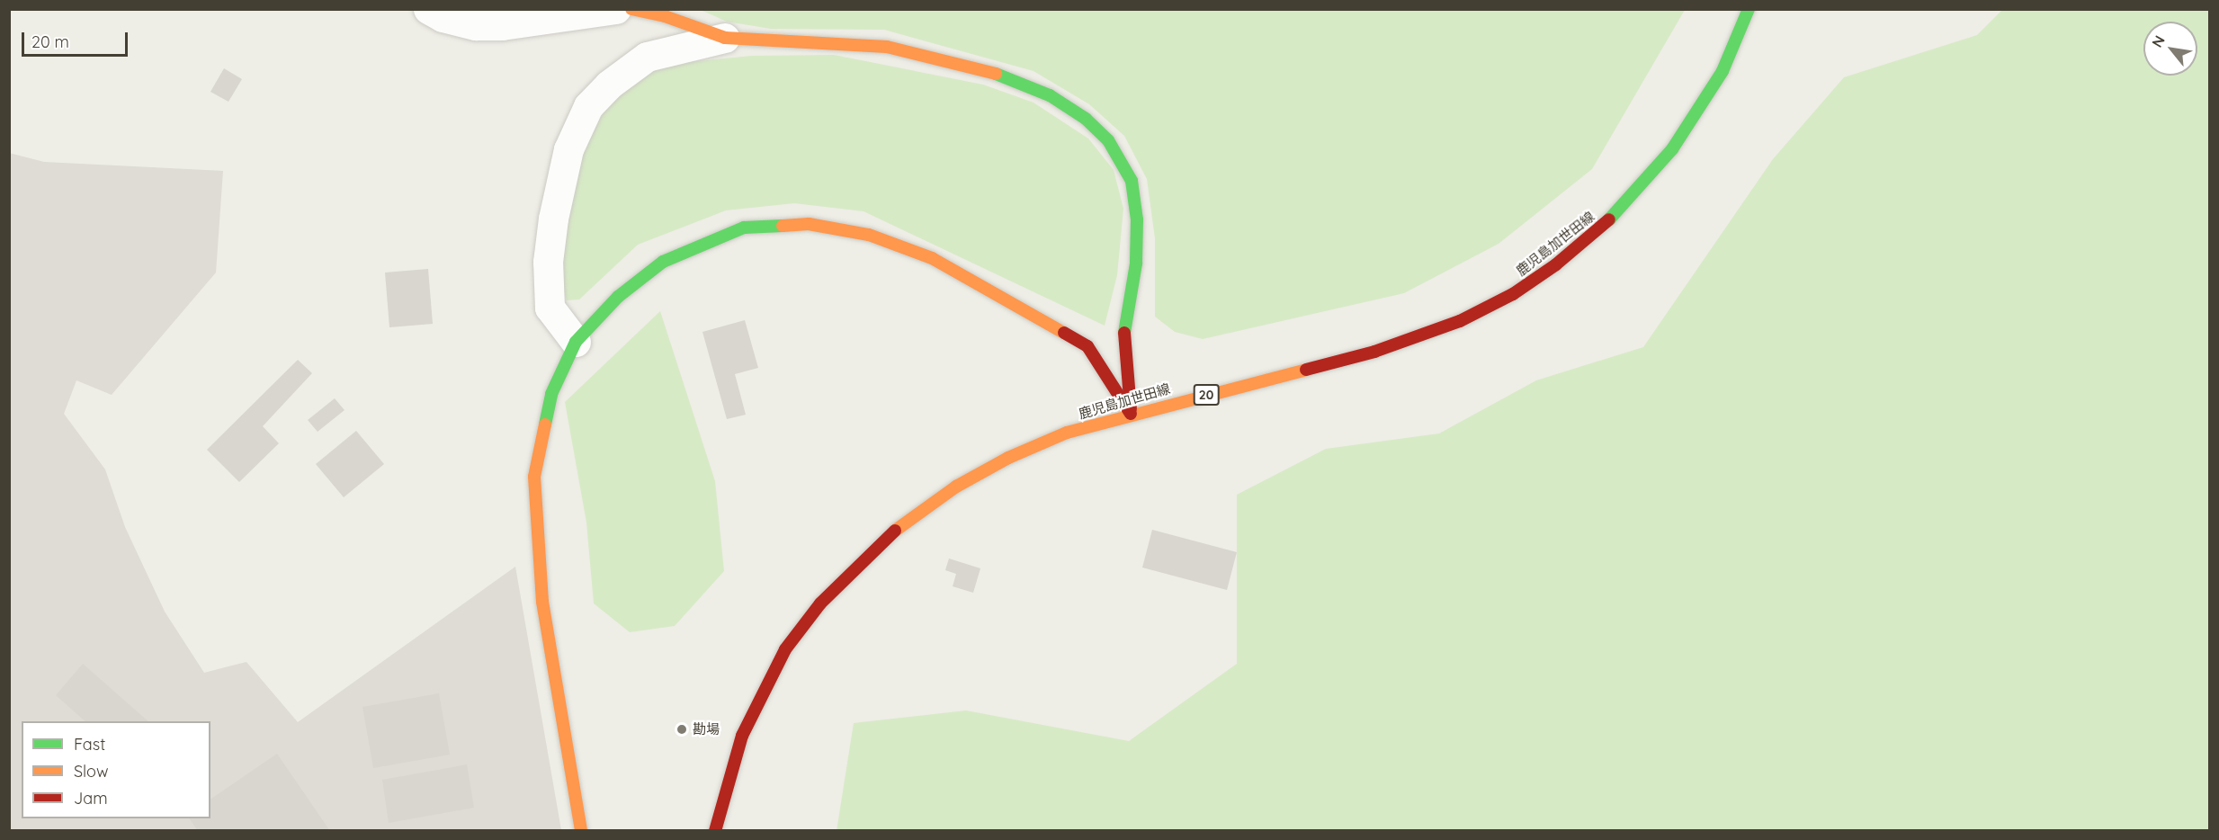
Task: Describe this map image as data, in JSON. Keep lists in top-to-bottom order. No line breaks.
{"streets":{"street":["鹿児島加世田線","20"]},"places":["勘場"],"legend":["Fast","Slow","Jam"],"scale_bar":"20 m","north":"top left"}
